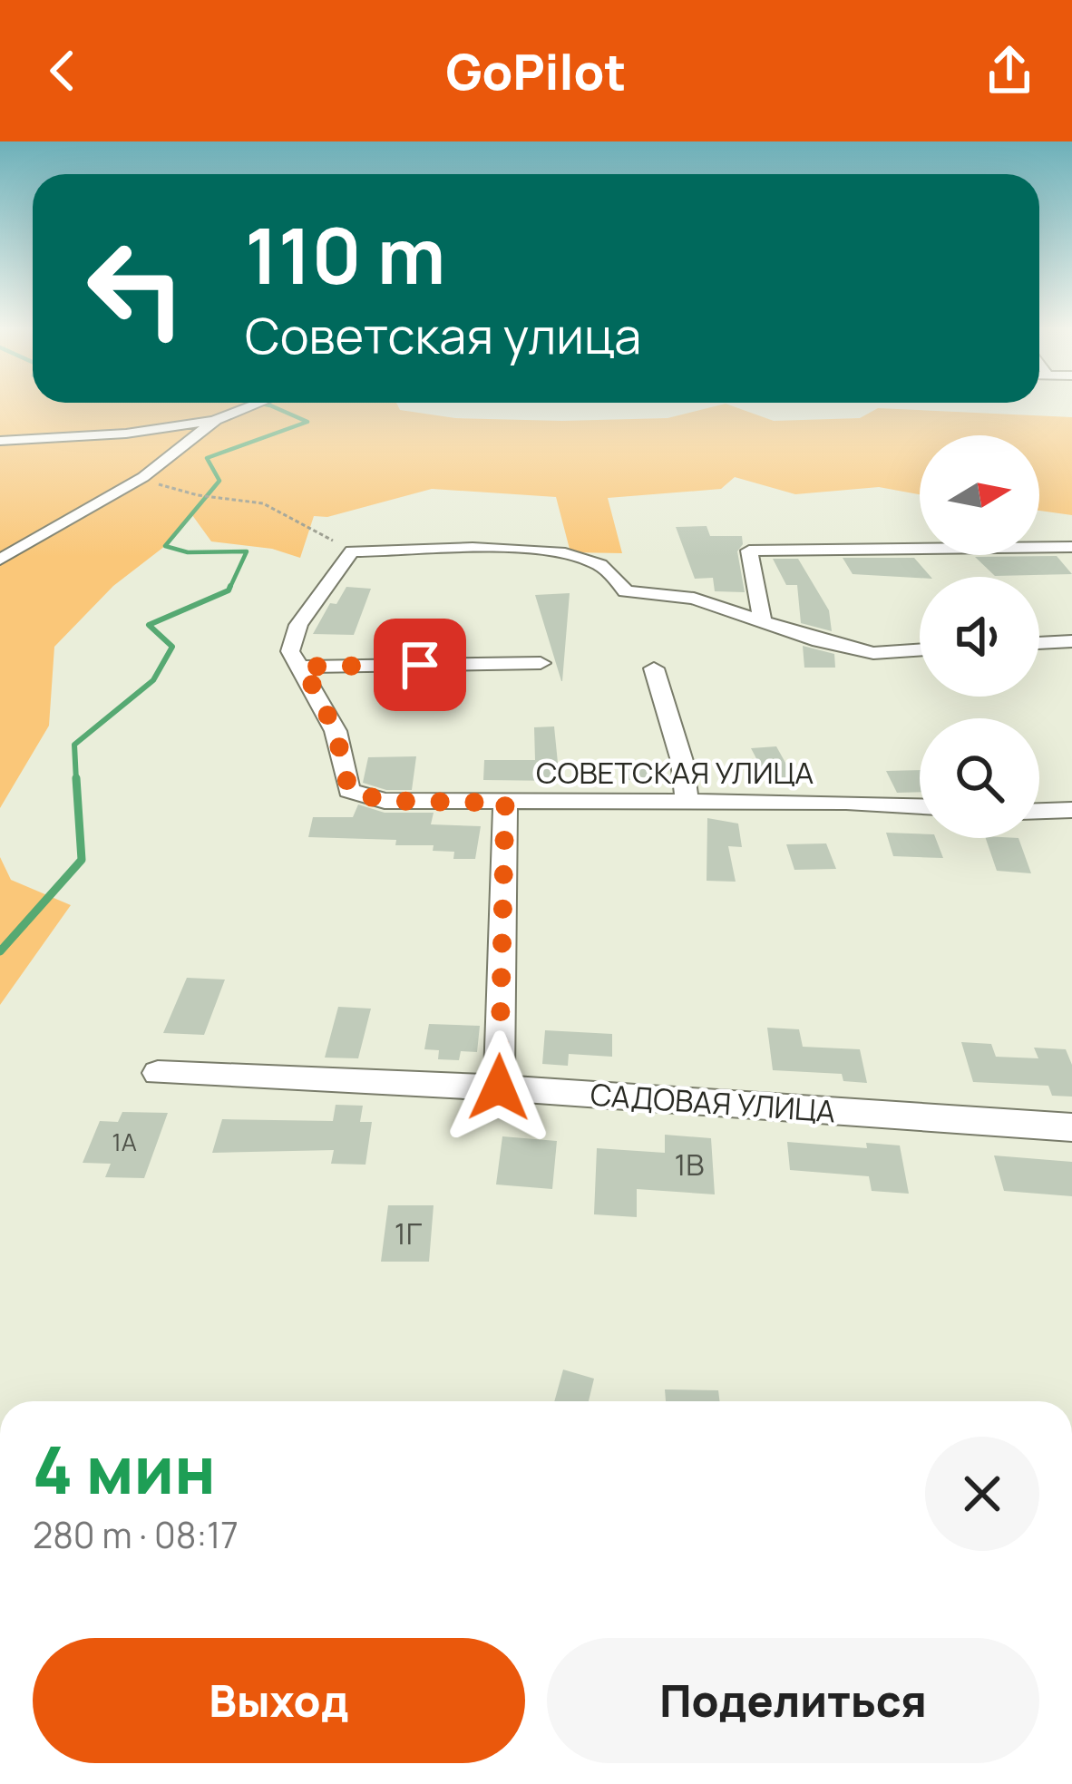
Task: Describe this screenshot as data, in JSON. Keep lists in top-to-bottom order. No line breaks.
{"streets":{"street":["СОВЕТСКАЯ УЛИЦА","САДОВАЯ УЛИЦА"]},"house_numbers":["1А","1В","1Г"],"north":"right","page":{"header":"GoPilot","turn":["110 m","Советская улица"],"heading":["4 мин","280 m · 08:17"],"buttons":["Выход","Поделиться"]}}
